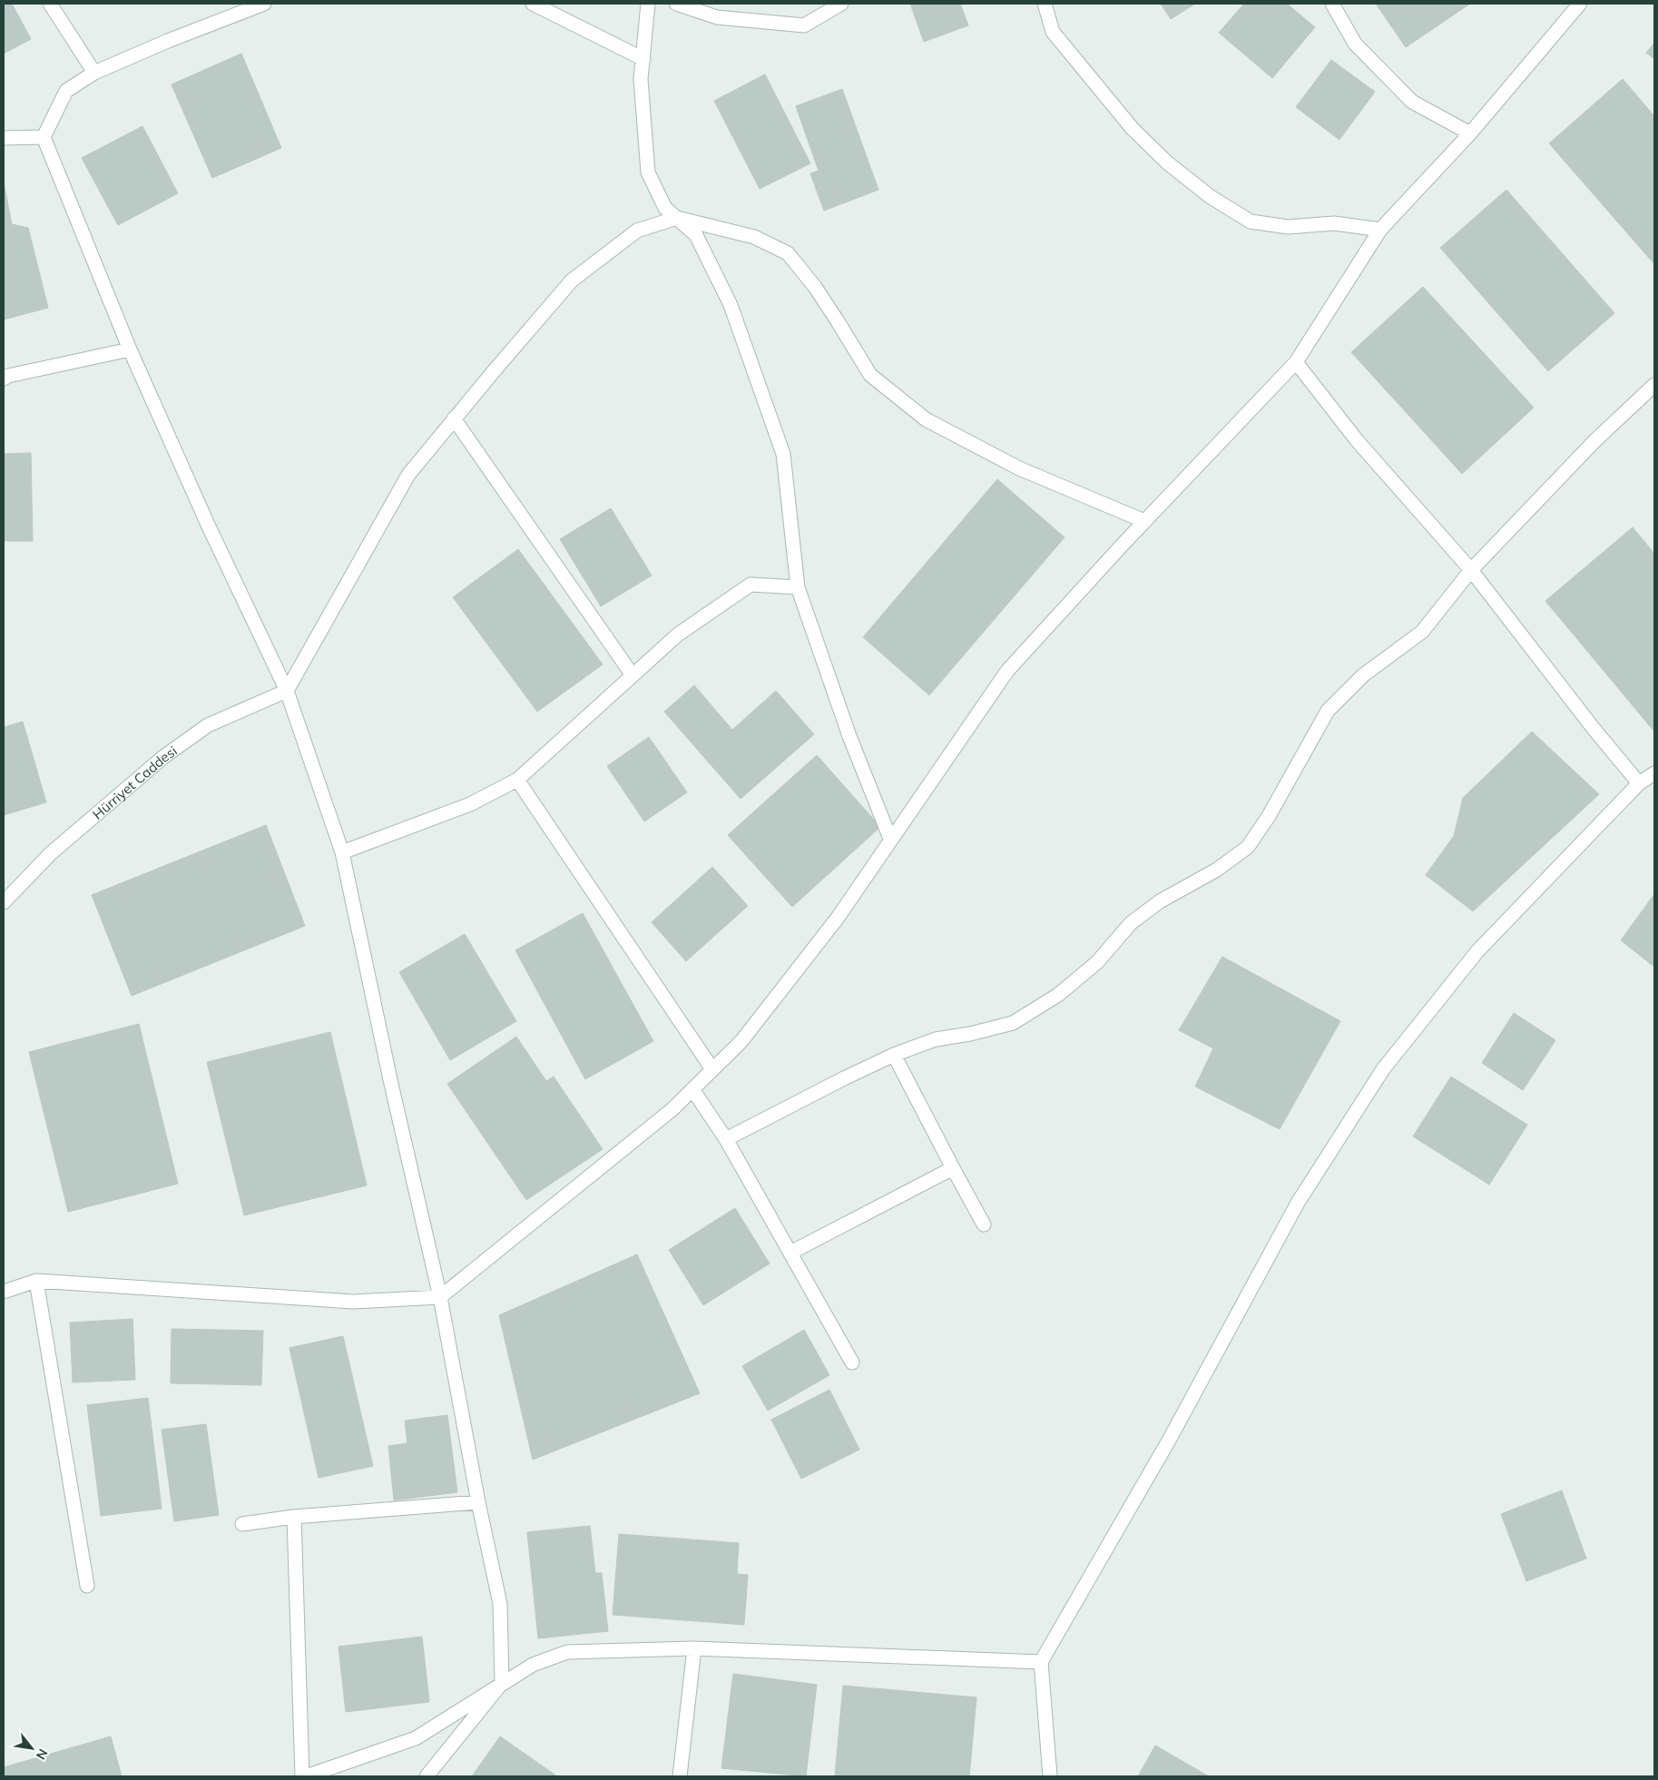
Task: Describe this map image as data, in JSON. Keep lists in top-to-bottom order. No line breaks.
{"streets":{"street":["Hürriyet Caddesi"]},"north":"bottom right"}
